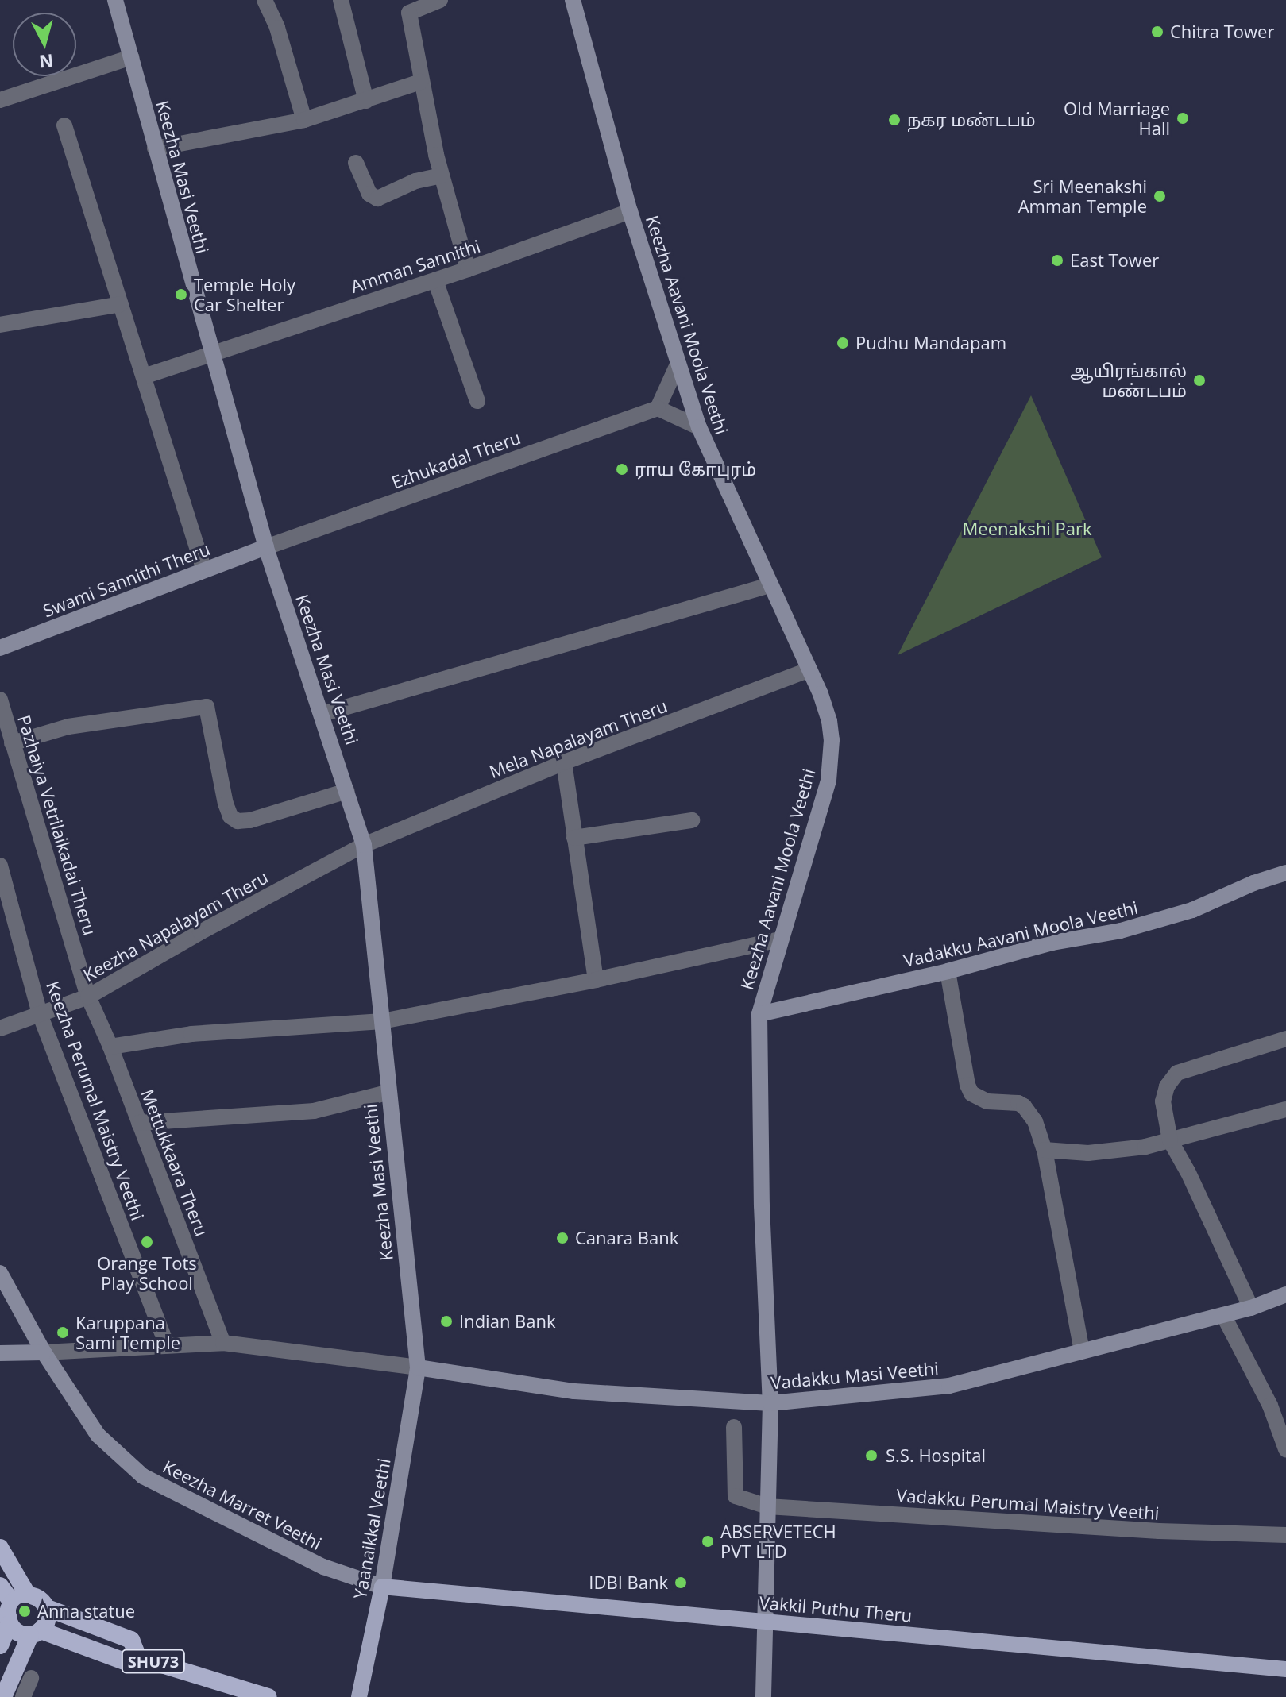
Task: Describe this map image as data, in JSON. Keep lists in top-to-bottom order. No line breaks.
{"streets":{"highway":["SHU73"],"main road":["Keezha Masi Veethi","Keezha Aavani Moola Veethi","Swami Sannithi Theru","Vadakku Aavani Moola Veethi","Vadakku Masi Veethi","Keezha Marret Veethi","Yaanaikkal Veethi","Vakkil Puthu Theru"],"street":["Amman Sannithi","Ezhukadal Theru","Mela Napalayam Theru","Pazhaiya Vetrilaikadai Theru","Keezha Napalayam Theru","Keezha Perumal Maistry Veethi","Mettukkaara Theru","Vadakku Perumal Maistry Veethi"]},"crossings":[["Keezha Masi Veethi","Amman Sannithi"],["Keezha Masi Veethi","Ezhukadal Theru"],["Keezha Masi Veethi","Swami Sannithi Theru"],["Keezha Masi Veethi","Mela Napalayam Theru"],["Keezha Masi Veethi","Keezha Napalayam Theru"],["Keezha Masi Veethi","Vadakku Masi Veethi"],["Keezha Masi Veethi","Yaanaikkal Veethi"],["Amman Sannithi","Keezha Aavani Moola Veethi"],["Keezha Aavani Moola Veethi","Mela Napalayam Theru"],["Keezha Aavani Moola Veethi","Vadakku Aavani Moola Veethi"],["Keezha Aavani Moola Veethi","Vadakku Masi Veethi"],["Keezha Aavani Moola Veethi","Vadakku Perumal Maistry Veethi"],["Keezha Aavani Moola Veethi","Vakkil Puthu Theru"],["Ezhukadal Theru","Swami Sannithi Theru"],["Mela Napalayam Theru","Keezha Napalayam Theru"],["Pazhaiya Vetrilaikadai Theru","Keezha Napalayam Theru"],["Pazhaiya Vetrilaikadai Theru","Mettukkaara Theru"],["Keezha Napalayam Theru","Keezha Perumal Maistry Veethi"],["Keezha Napalayam Theru","Mettukkaara Theru"],["Vadakku Masi Veethi","Yaanaikkal Veethi"],["Keezha Marret Veethi","Yaanaikkal Veethi"],["Keezha Marret Veethi","Vakkil Puthu Theru"],["Yaanaikkal Veethi","Vakkil Puthu Theru"]],"parks":["Meenakshi Park"],"places":["Chitra Tower","Old Marriage Hall","நகர மண்டபம்","Sri Meenakshi Amman Temple","East Tower","Temple Holy Car Shelter","Pudhu Mandapam","ஆயிரங்கால் மண்டபம்","ராய கோபுரம்","Canara Bank","Orange Tots Play School","Indian Bank","Karuppana Sami Temple","S.S. Hospital","ABSERVETECH PVT LTD","IDBI Bank","Anna statue"],"north":"bottom"}
